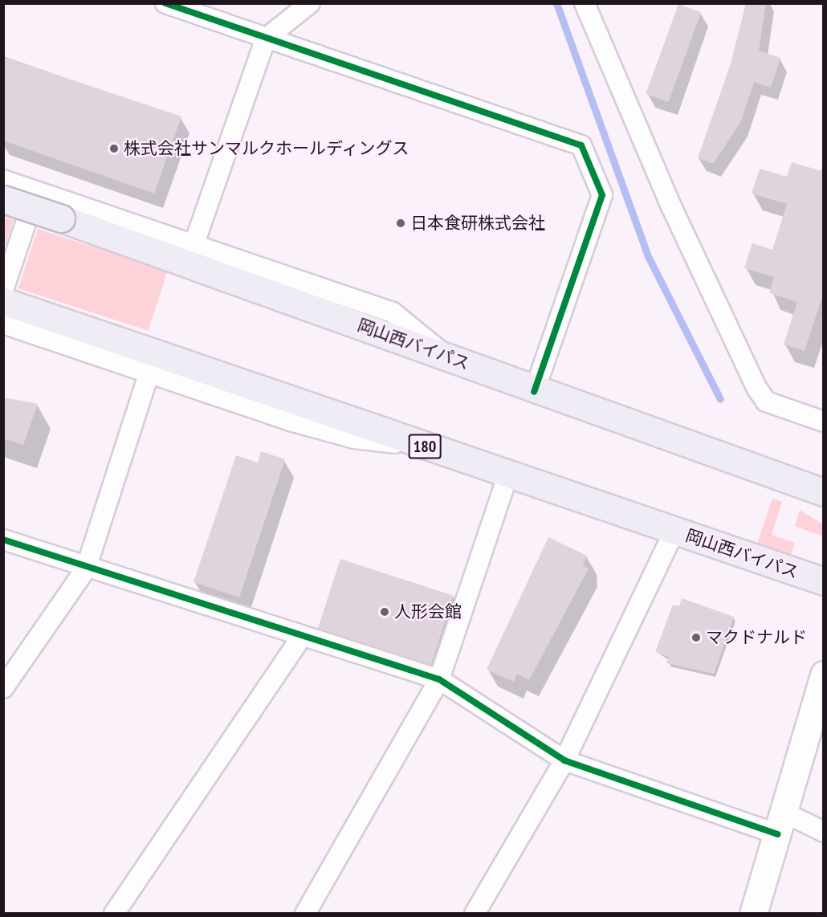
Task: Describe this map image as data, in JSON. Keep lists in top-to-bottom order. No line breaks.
{"streets":{"highway":["岡山西バイパス","180"]},"places":["株式会社サンマルクホールディングス","日本食研株式会社","人形会館","マクドナルド"]}
